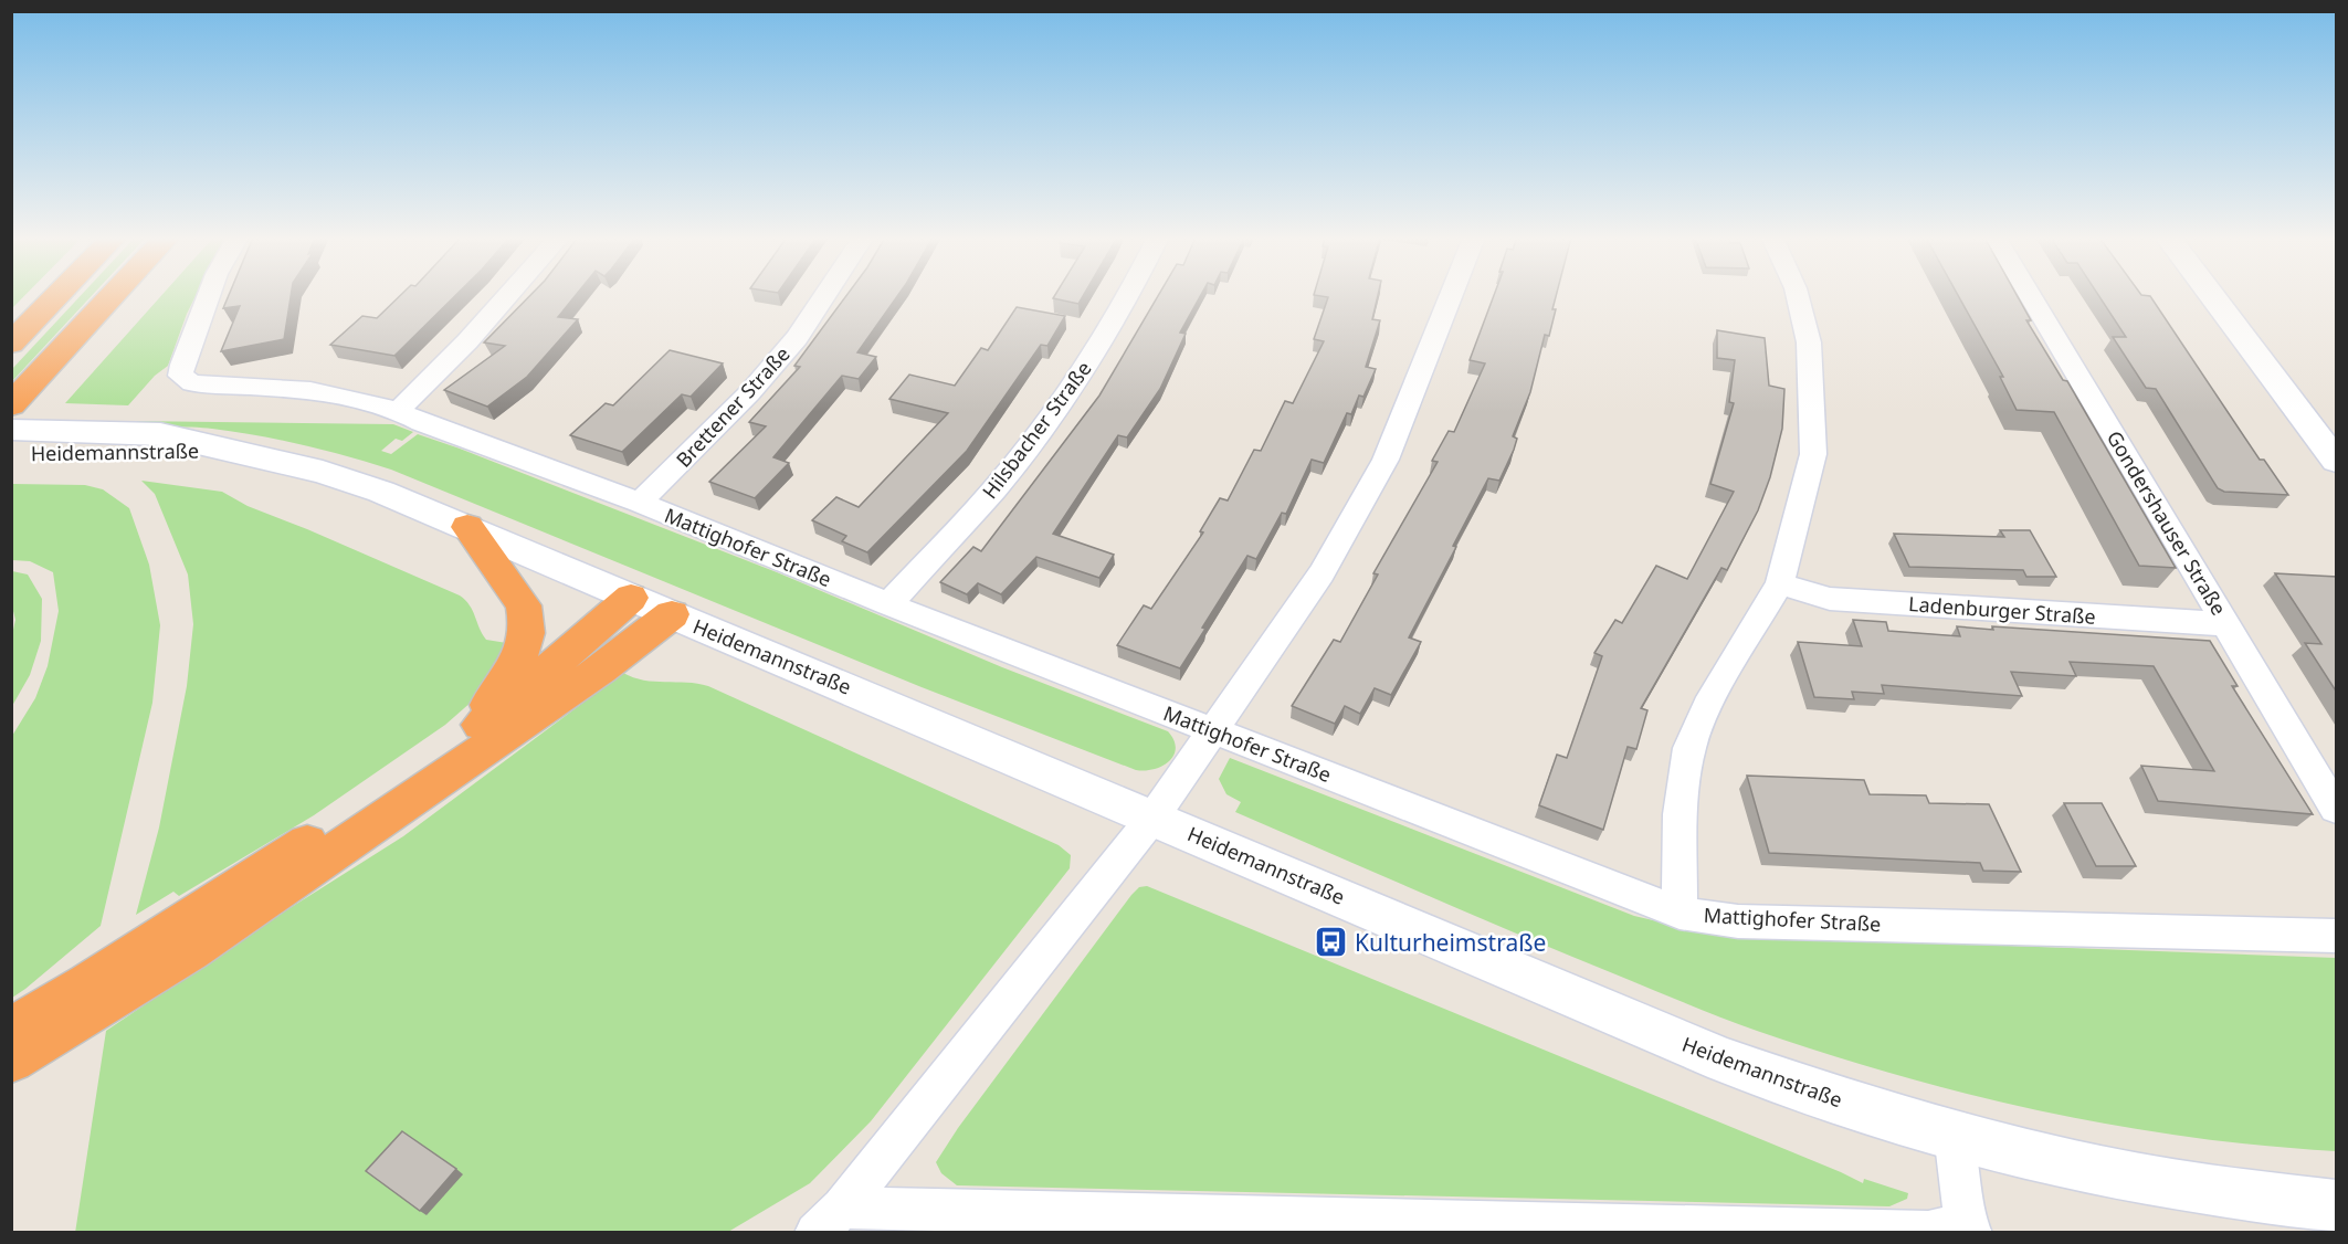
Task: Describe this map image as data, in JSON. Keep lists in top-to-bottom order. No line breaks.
{"streets":{"main road":["Heidemannstraße"],"street":["Brettener Straße","Hilsbacher Straße","Gondershauser Straße","Mattighofer Straße","Ladenburger Straße"]},"crossings":[["Brettener Straße","Mattighofer Straße"],["Hilsbacher Straße","Mattighofer Straße"],["Gondershauser Straße","Ladenburger Straße"]],"places":{"bus stop":["Kulturheimstraße"]}}
